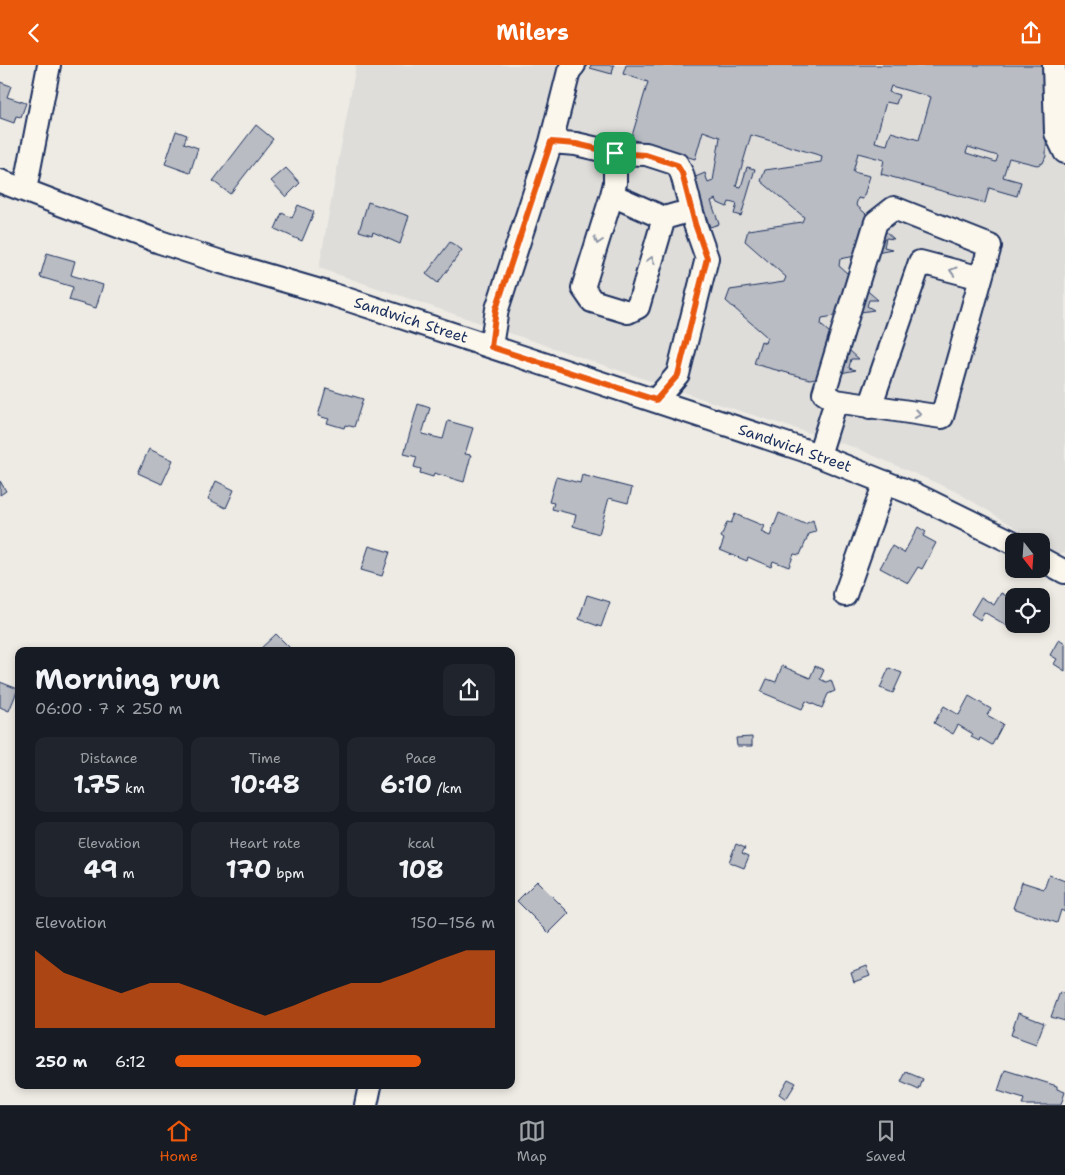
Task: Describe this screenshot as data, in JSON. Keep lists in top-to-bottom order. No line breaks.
{"streets":{"street":["Sandwich Street"]},"north":"bottom","page":{"header":"Milers","heading":["Morning run","06:00 · 7 × 250 m"],"stats":[["Distance","1.75 km"],["Time","10:48"],["Pace","6:10 /km"],["Elevation","49 m"],["Heart rate","170 bpm"],["kcal","108"]],"chart":["Elevation","150–156 m"],"list":[{"name":"250 m","note":"6:12"}],"tabs":["Home","Map","Saved"]}}
